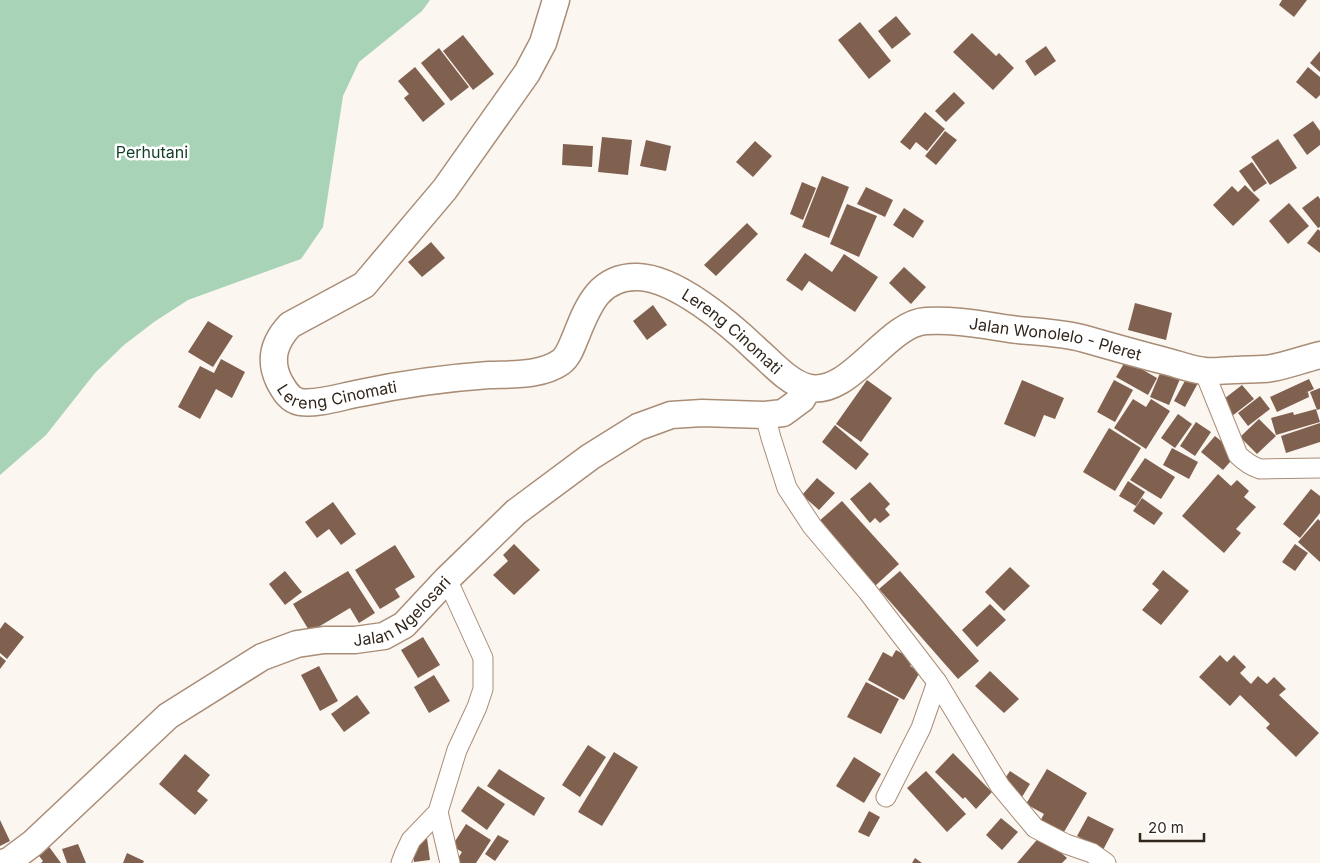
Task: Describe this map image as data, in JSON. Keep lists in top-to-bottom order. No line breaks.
{"streets":{"main road":["Lereng Cinomati","Jalan Wonolelo - Pleret","Jalan Ngelosari"]},"crossings":[["Lereng Cinomati","Jalan Wonolelo - Pleret"],["Lereng Cinomati","Jalan Ngelosari"],["Jalan Wonolelo - Pleret","Jalan Ngelosari"]],"parks":["Perhutani"],"scale_bar":"20 m"}
